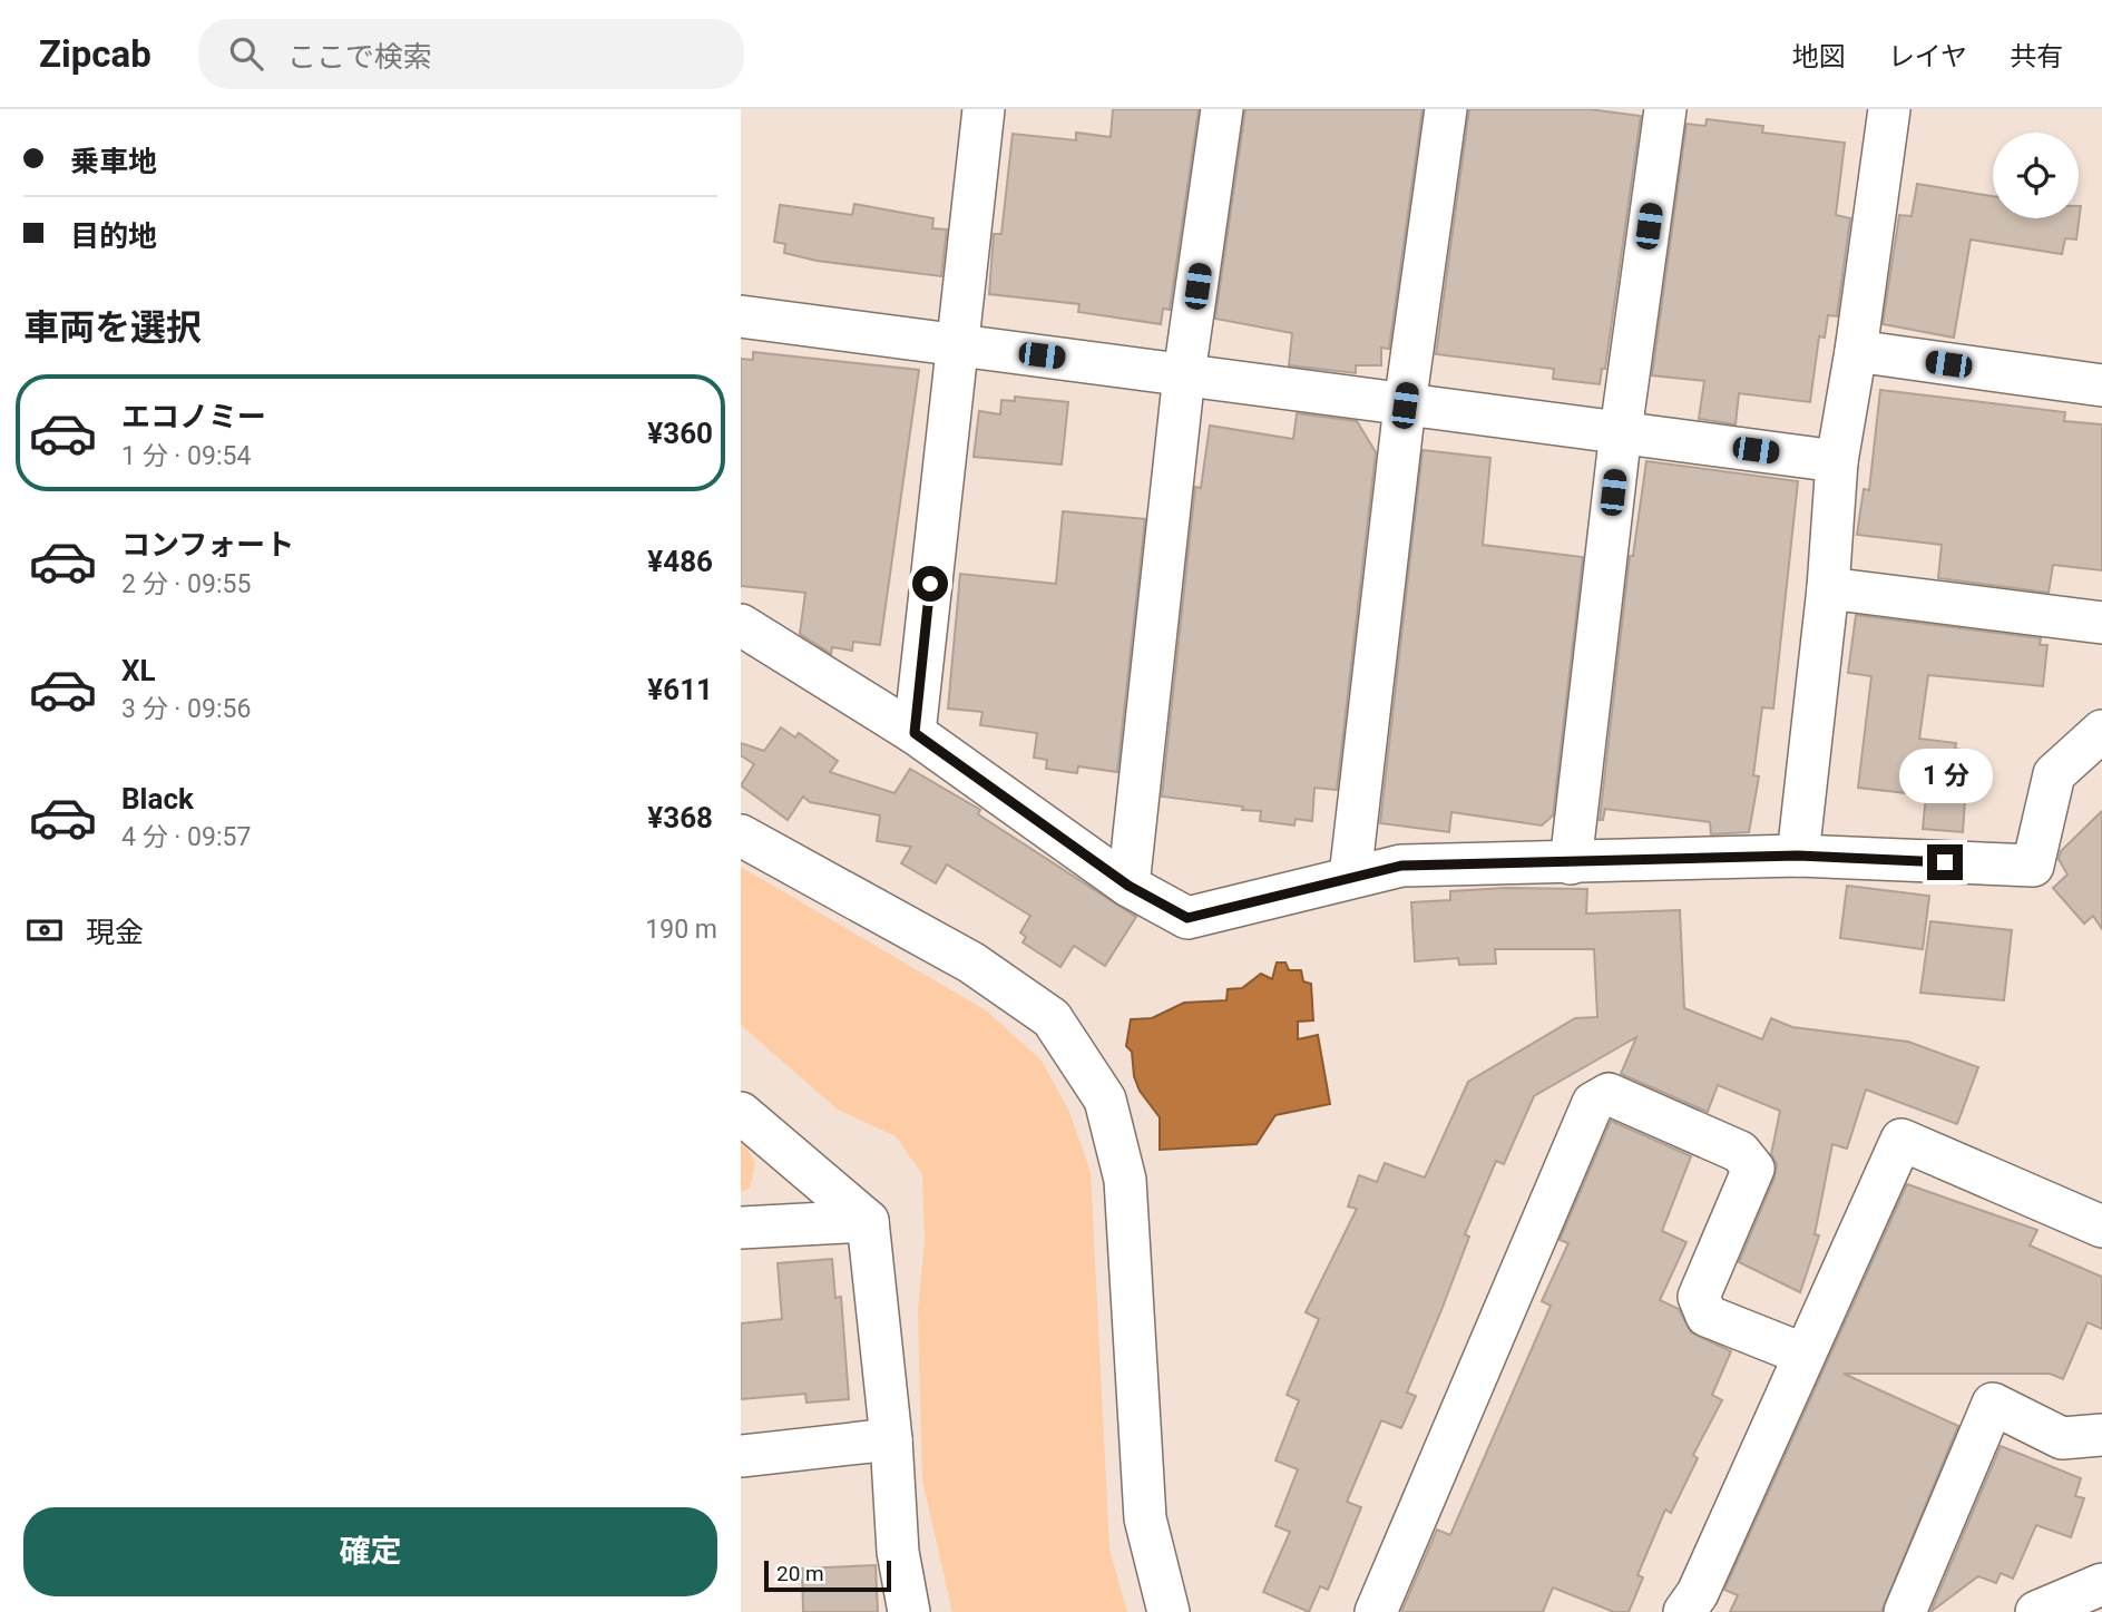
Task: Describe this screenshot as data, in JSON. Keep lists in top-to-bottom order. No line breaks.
{"scale_bar":"20 m","page":{"header":"Zipcab","search":"ここで検索","nav":["地図","レイヤ","共有"],"banner":["乗車地","目的地"],"heading":"車両を選択","list":[{"name":"エコノミー","note":"1 分 · 09:54","value":"¥360"},{"name":"コンフォート","note":"2 分 · 09:55","value":"¥486"},{"name":"XL","note":"3 分 · 09:56","value":"¥611"},{"name":"Black","note":"4 分 · 09:57","value":"¥368"}],"bubble":"1 分","pay":["現金","190 m"],"buttons":"確定","scale":"20 m"}}
